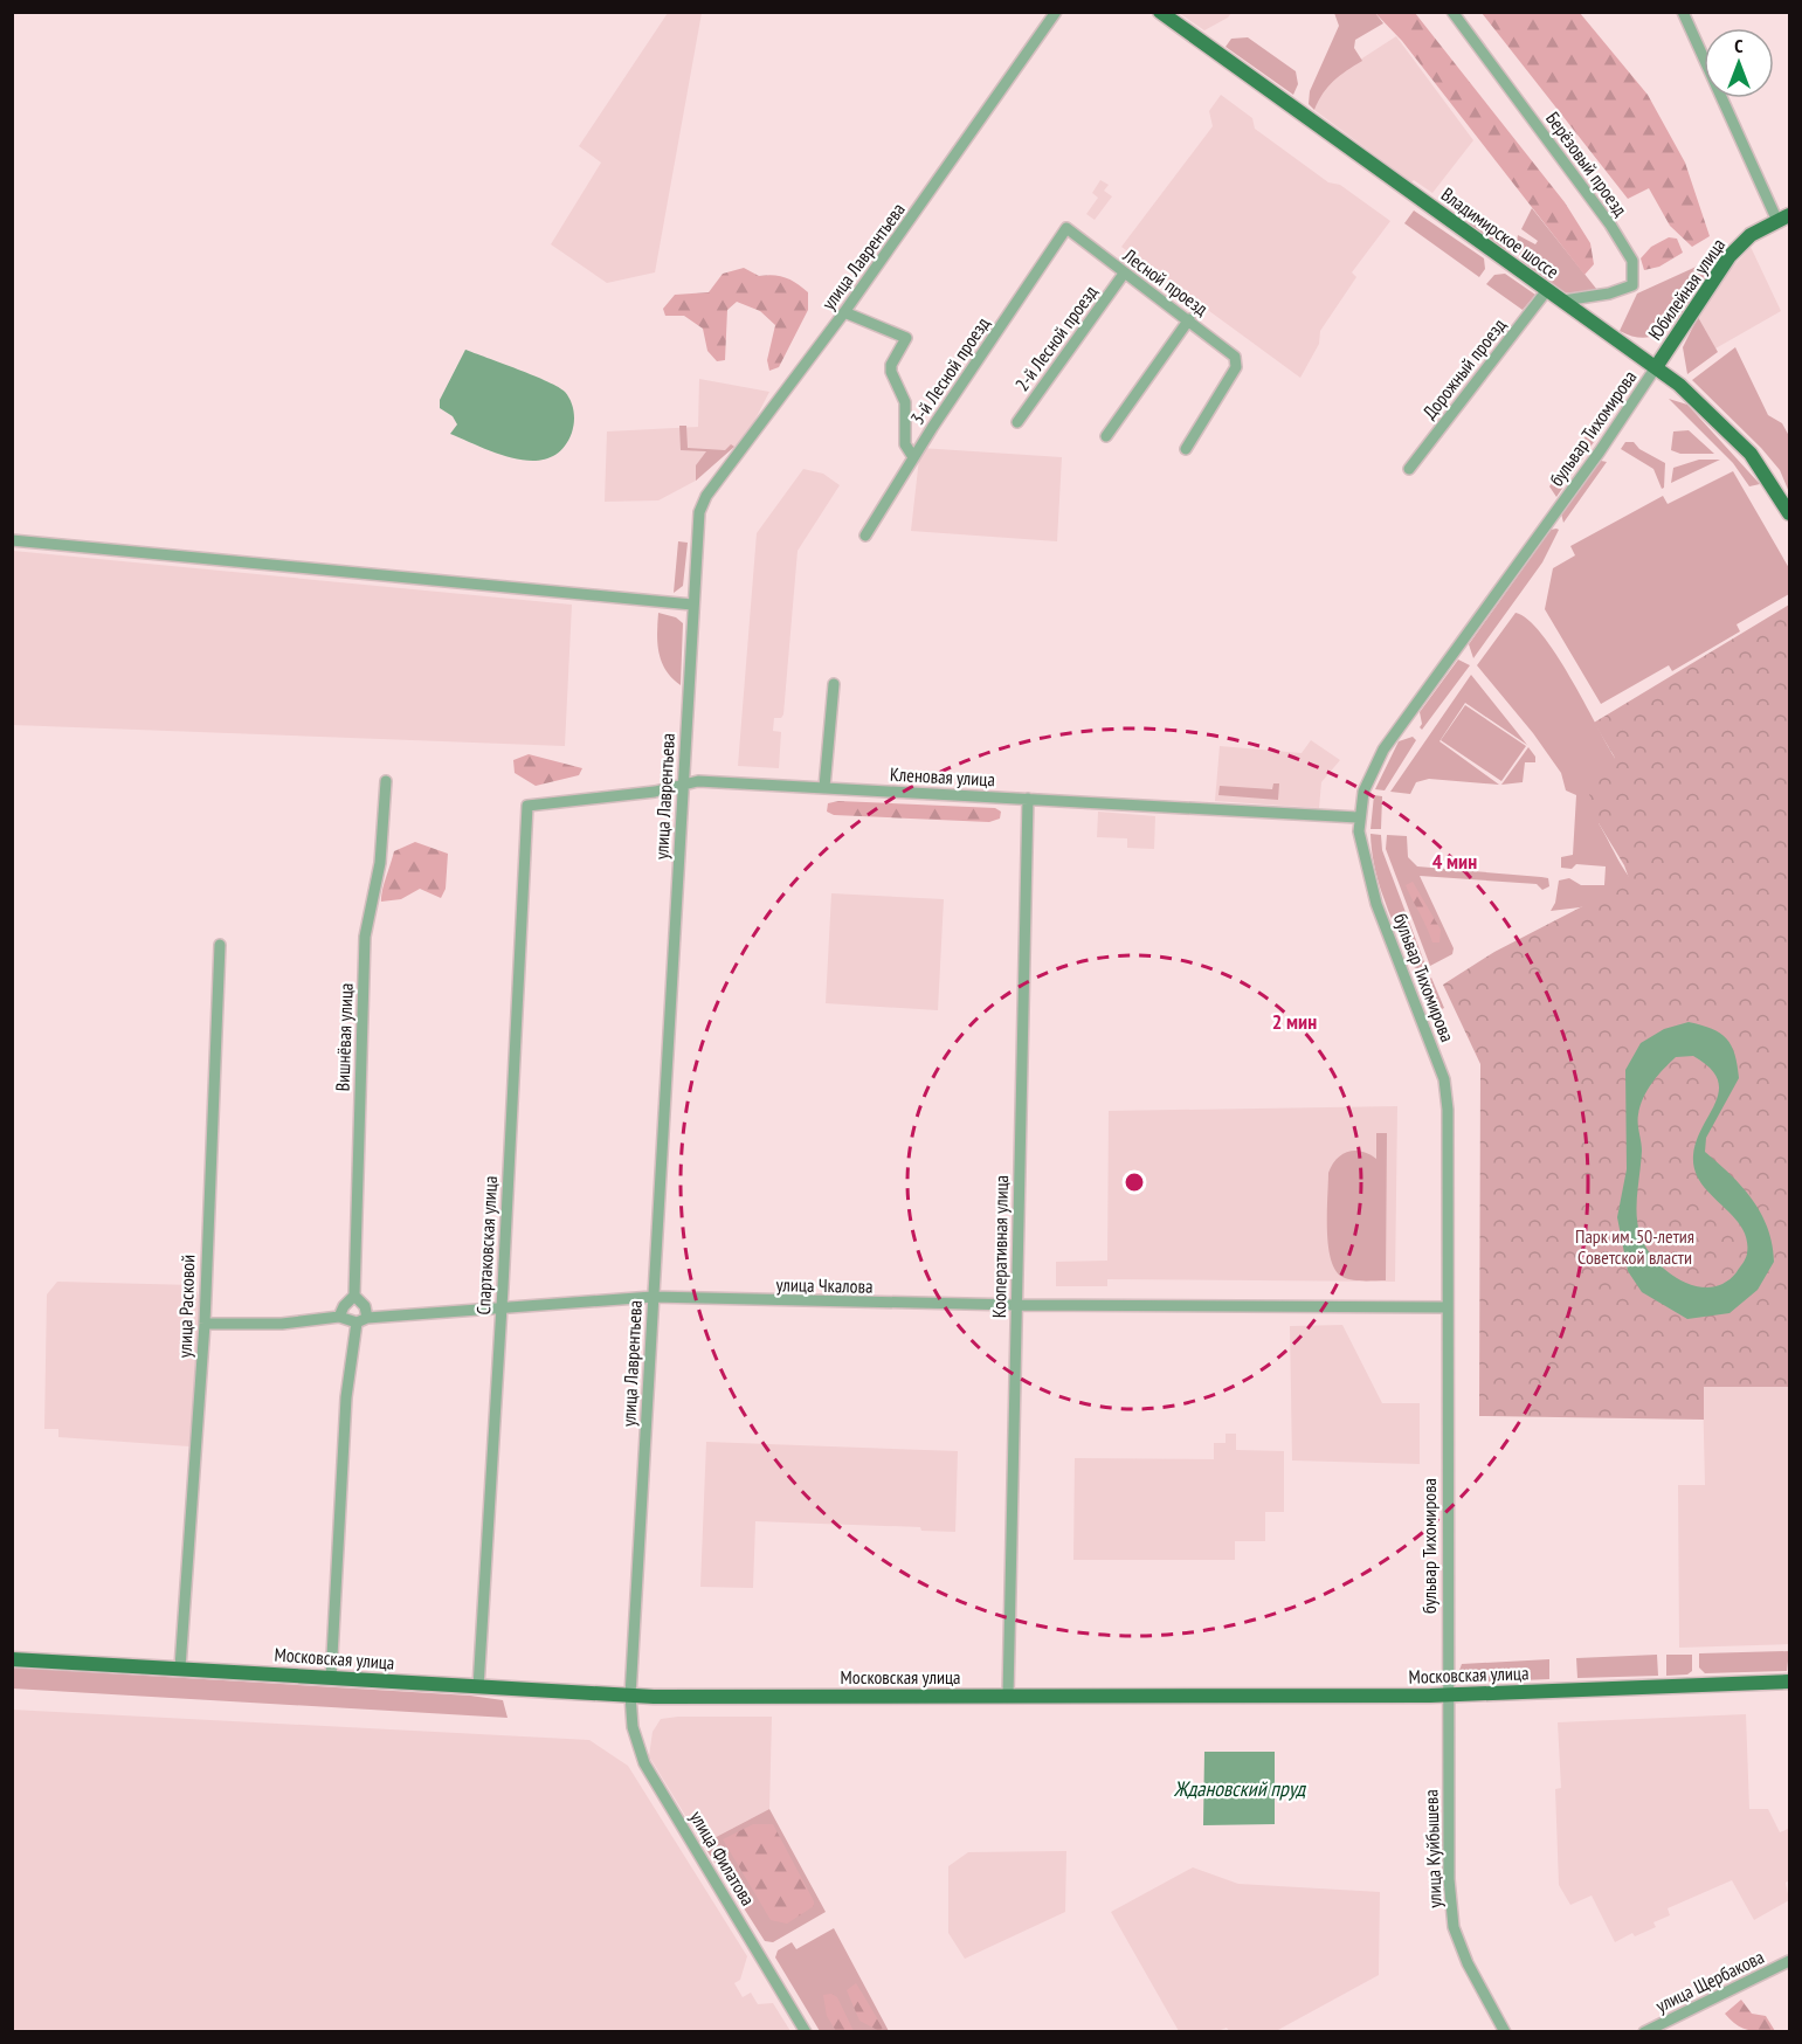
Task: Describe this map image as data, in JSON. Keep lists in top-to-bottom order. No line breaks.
{"streets":{"main road":["Владимирское шоссе","Юбилейная улица","Московская улица"],"street":["Берёзовый проезд","улица Лаврентьева","Лесной проезд","2-й Лесной проезд","Дорожный проезд","3-й Лесной проезд","бульвар Тихомирова","Кленовая улица","Вишнёвая улица","Спартаковская улица","Кооперативная улица","улица Чкалова","улица Расковой","улица Куйбышева","улица Филатова","улица Щербакова"]},"crossings":[["Берёзовый проезд","Владимирское шоссе"],["Владимирское шоссе","Юбилейная улица"],["Владимирское шоссе","Дорожный проезд"],["Владимирское шоссе","бульвар Тихомирова"],["улица Лаврентьева","Кленовая улица"],["улица Лаврентьева","улица Чкалова"],["улица Лаврентьева","Московская улица"],["улица Лаврентьева","улица Филатова"],["Лесной проезд","2-й Лесной проезд"],["Лесной проезд","3-й Лесной проезд"],["Юбилейная улица","бульвар Тихомирова"],["бульвар Тихомирова","Кленовая улица"],["бульвар Тихомирова","улица Чкалова"],["бульвар Тихомирова","Московская улица"],["бульвар Тихомирова","улица Куйбышева"],["Кленовая улица","Спартаковская улица"],["Кленовая улица","Кооперативная улица"],["Спартаковская улица","улица Чкалова"],["Спартаковская улица","Московская улица"],["Кооперативная улица","улица Чкалова"],["Кооперативная улица","Московская улица"],["улица Расковой","Московская улица"],["Московская улица","улица Куйбышева"],["Московская улица","улица Филатова"]],"water":["Ждановский пруд"],"parks":["Парк им. 50-летия Советской власти"],"north":"top","rings":["4 мин","2 мин"]}
